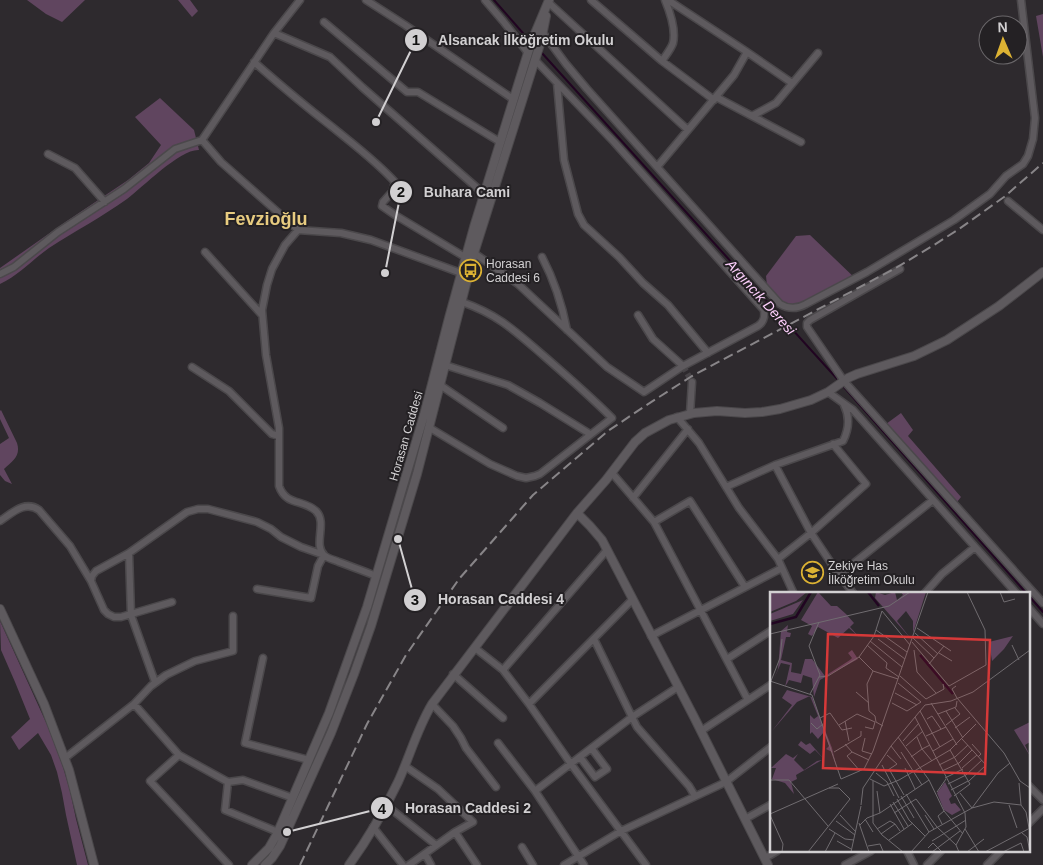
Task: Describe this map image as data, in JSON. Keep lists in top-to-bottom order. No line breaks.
{"streets":{"street":["Horasan Caddesi"]},"districts":["Fevzioğlu"],"water":["Argıncık Deresi"],"places":{"other":["Alsancak İlköğretim Okulu","Buhara Cami","Horasan Caddesi 4","Horasan Caddesi 2"],"bus stop":["Horasan Caddesi 6"],"school or university":["Zekiye Has İlköğretim Okulu"]},"north":"top"}
